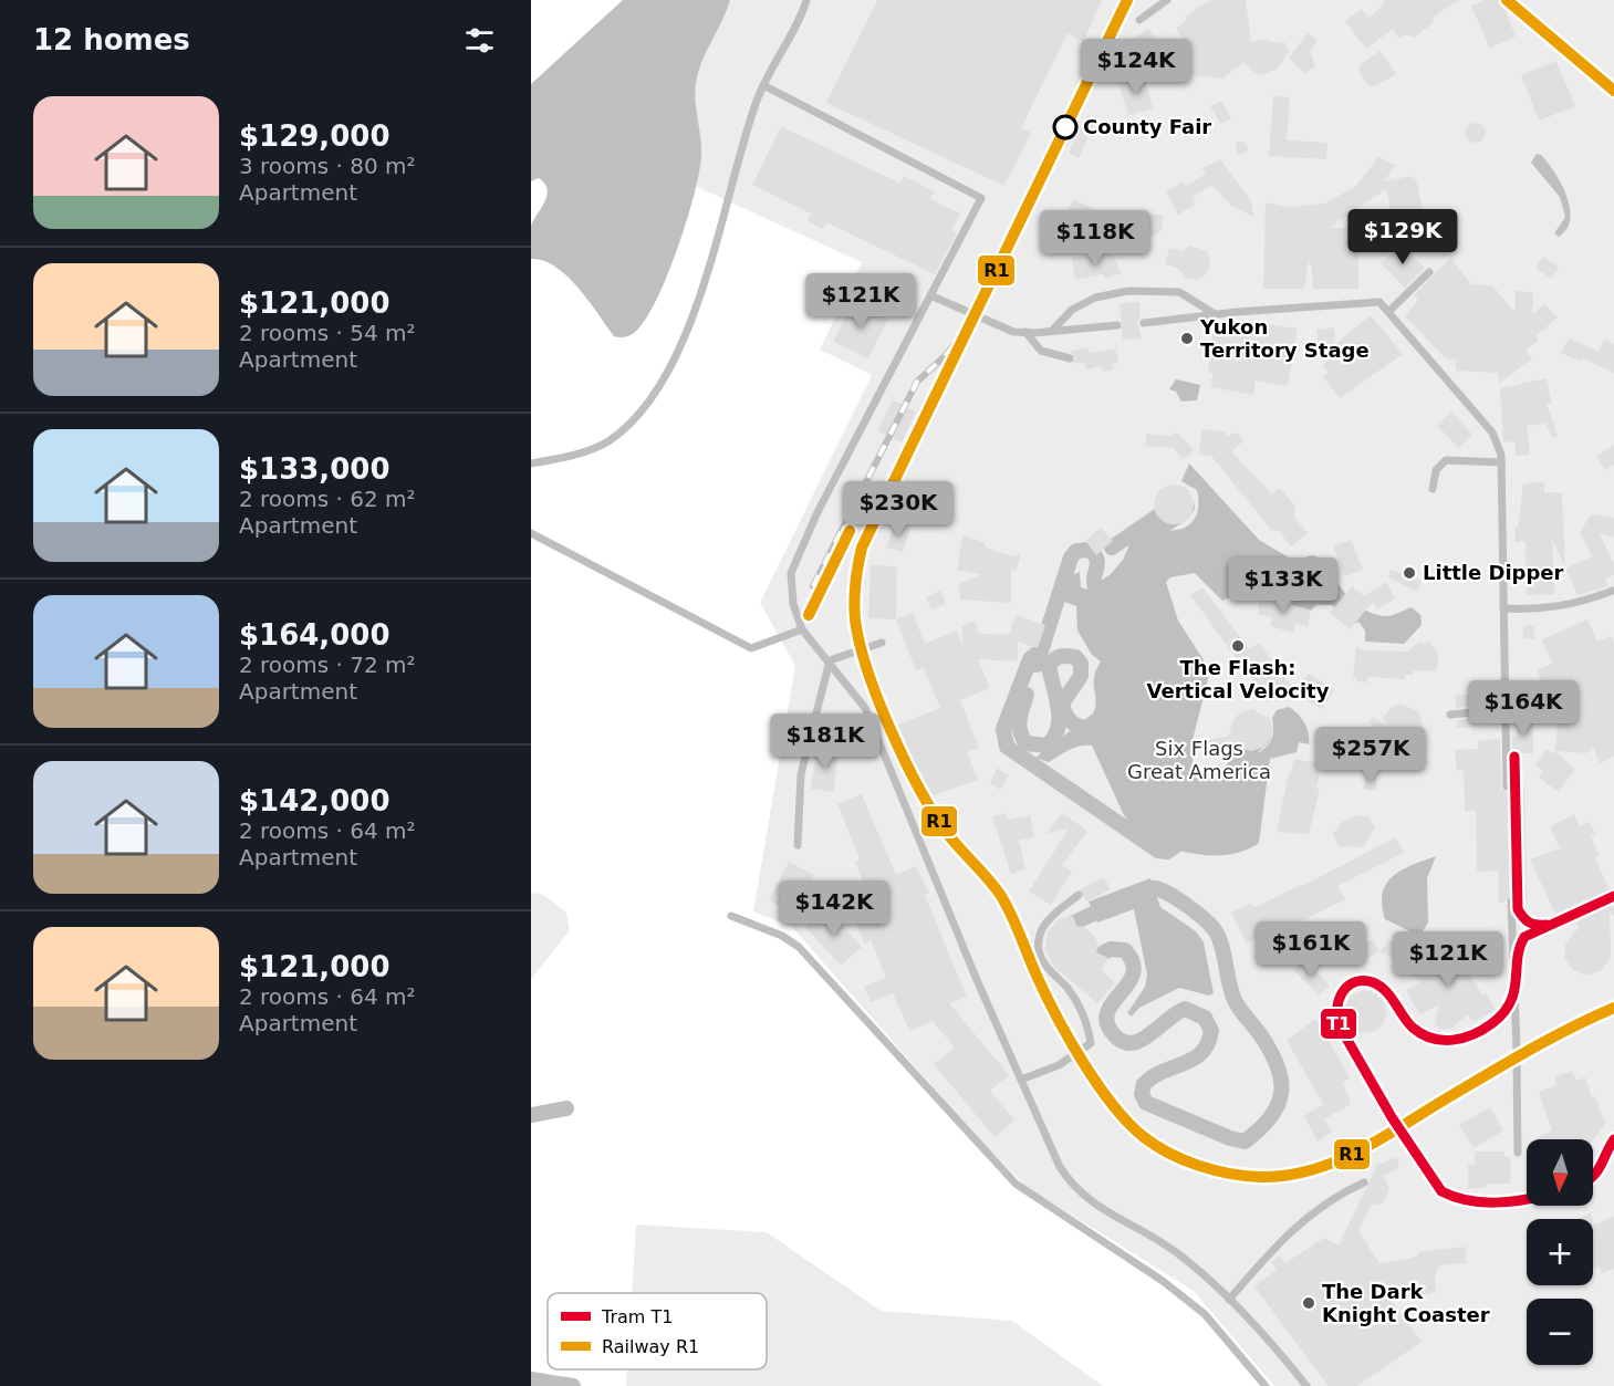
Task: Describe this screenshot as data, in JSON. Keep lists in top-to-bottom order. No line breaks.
{"parks":["Six Flags Great America"],"places":["County Fair","Yukon Territory Stage","Little Dipper","The Flash: Vertical Velocity","The Dark Knight Coaster"],"lines":["rail line R1","tram line T1"],"legend":["Tram T1","Railway R1"],"north":"bottom","page":{"heading":"12 homes","price":["$124K","$129K","$118K","$121K","$230K","$133K","$164K","$181K","$257K","$142K","$161K","$121K"],"list":[{"name":"$129,000","note":"3 rooms · 80 m² · Apartment"},{"name":"$121,000","note":"2 rooms · 54 m² · Apartment"},{"name":"$133,000","note":"2 rooms · 62 m² · Apartment"},{"name":"$164,000","note":"2 rooms · 72 m² · Apartment"},{"name":"$142,000","note":"2 rooms · 64 m² · Apartment"},{"name":"$121,000","note":"2 rooms · 64 m² · Apartment"}],"map_buttons":["+","−"]}}
